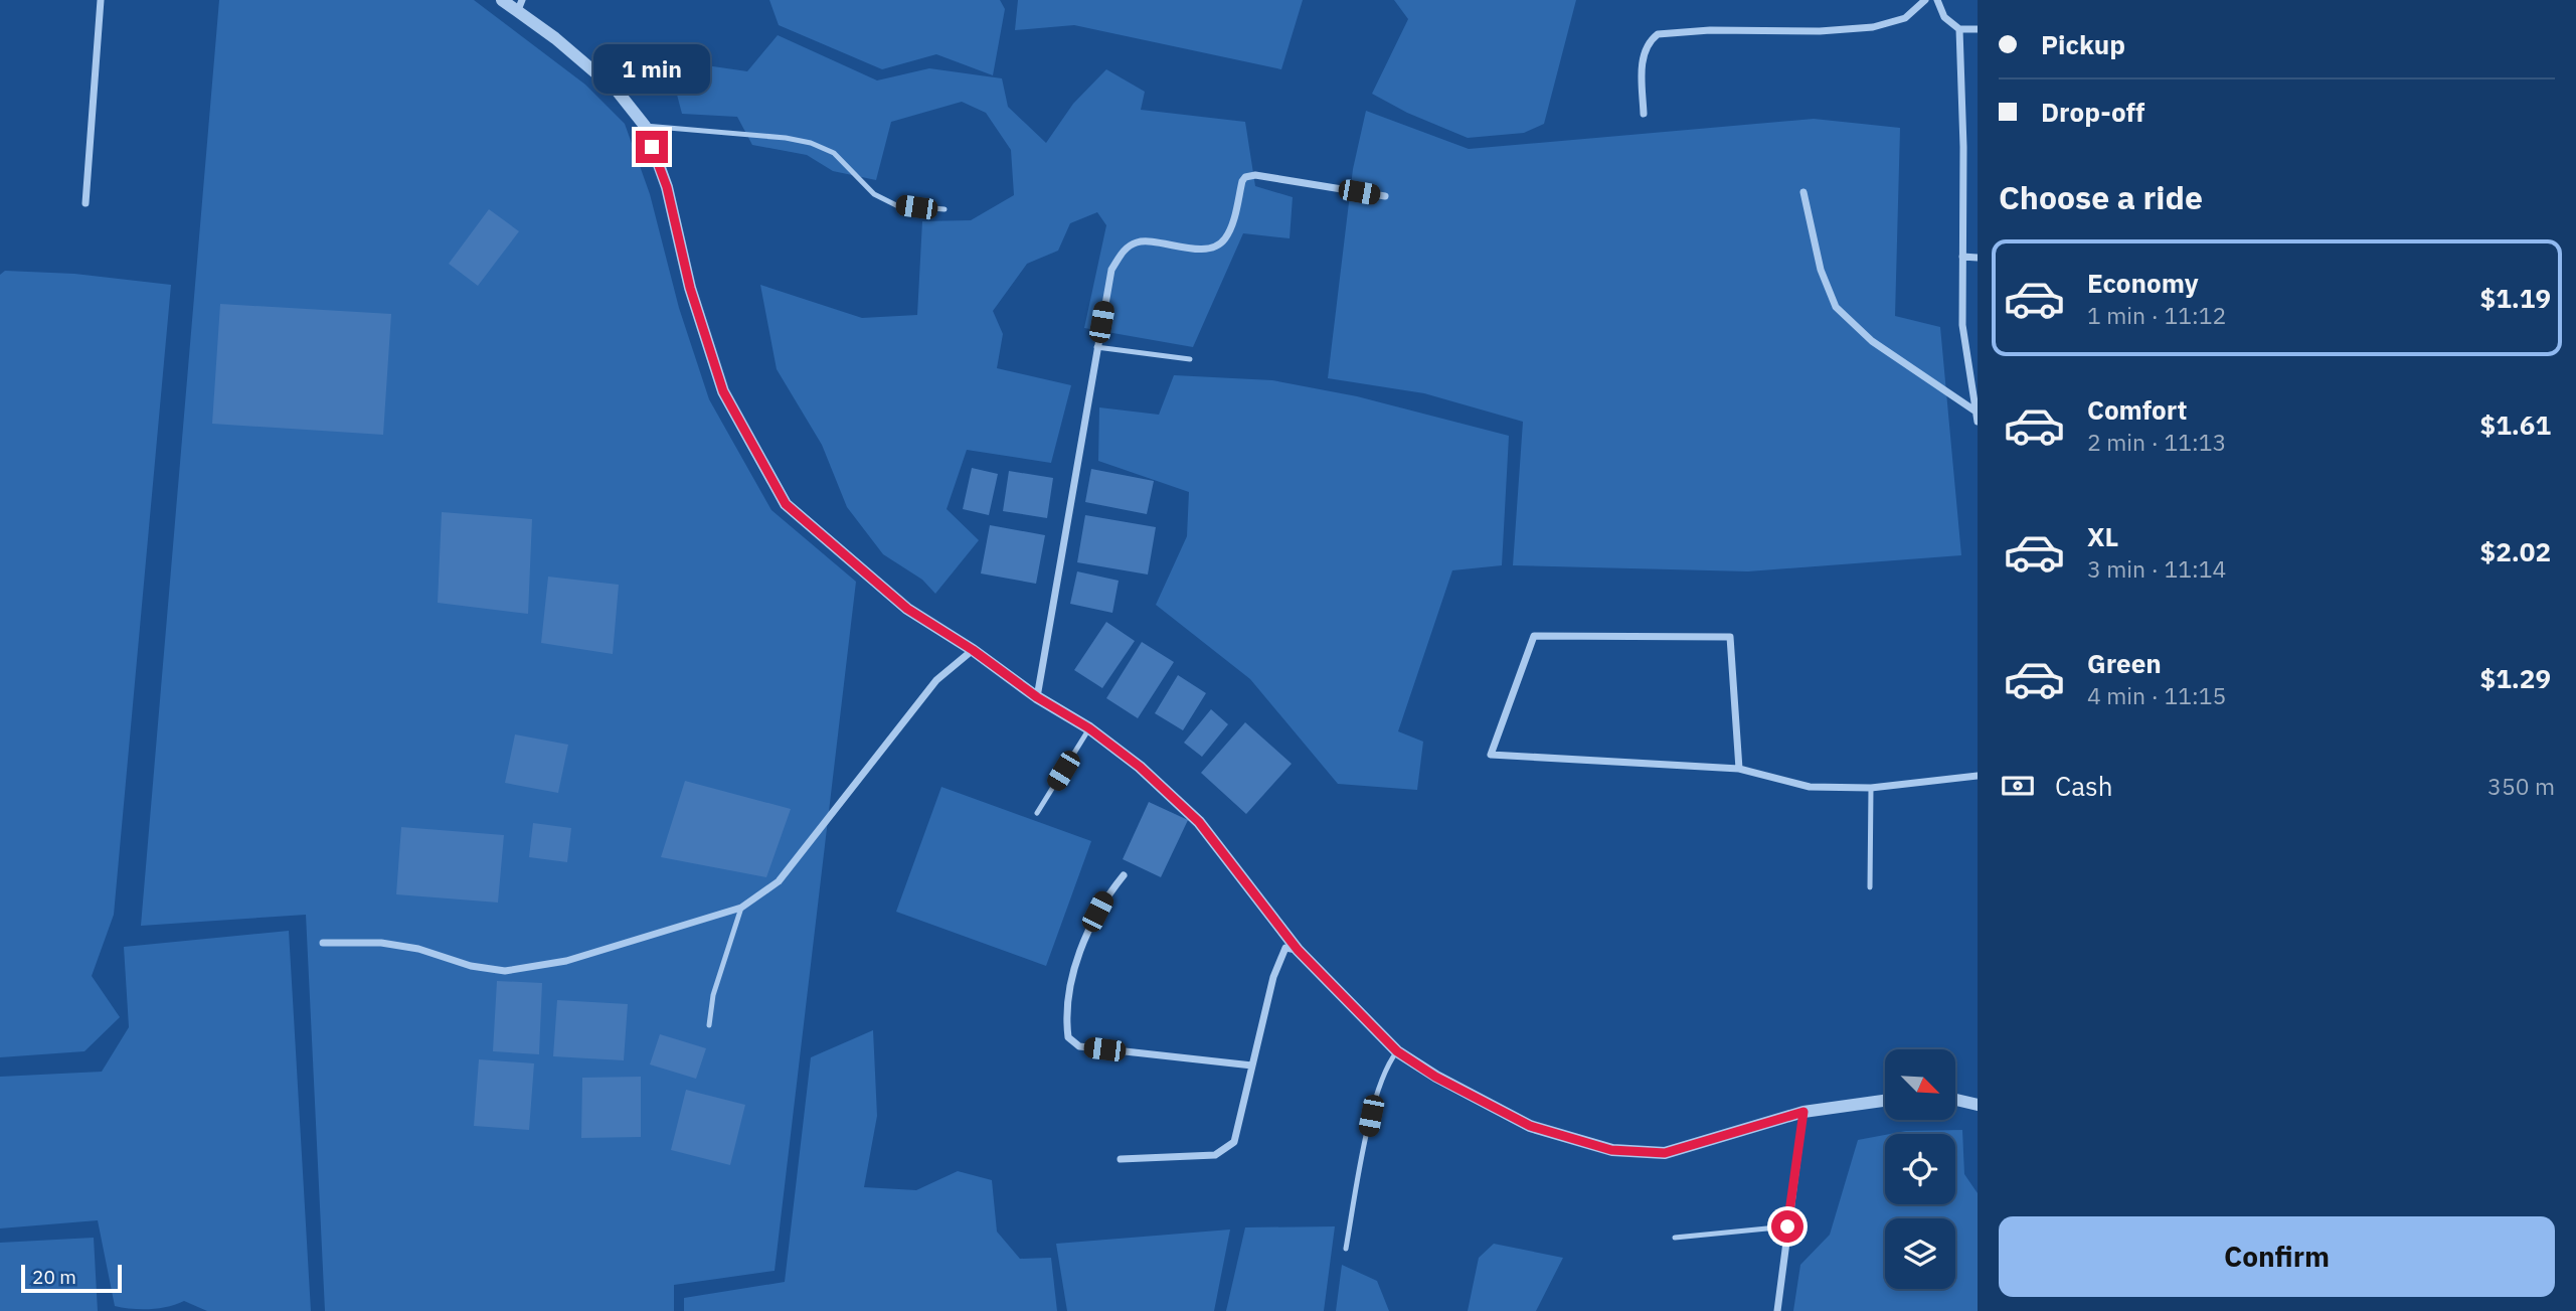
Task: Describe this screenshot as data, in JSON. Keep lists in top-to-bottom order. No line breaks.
{"scale_bar":"20 m","north":"bottom right","page":{"banner":["Pickup","Drop-off"],"bubble":"1 min","heading":"Choose a ride","list":[{"name":"Economy","note":"1 min · 11:12","value":"$1.19"},{"name":"Comfort","note":"2 min · 11:13","value":"$1.61"},{"name":"XL","note":"3 min · 11:14","value":"$2.02"},{"name":"Green","note":"4 min · 11:15","value":"$1.29"}],"pay":["Cash","350 m"],"buttons":"Confirm","scale":"20 m"}}
